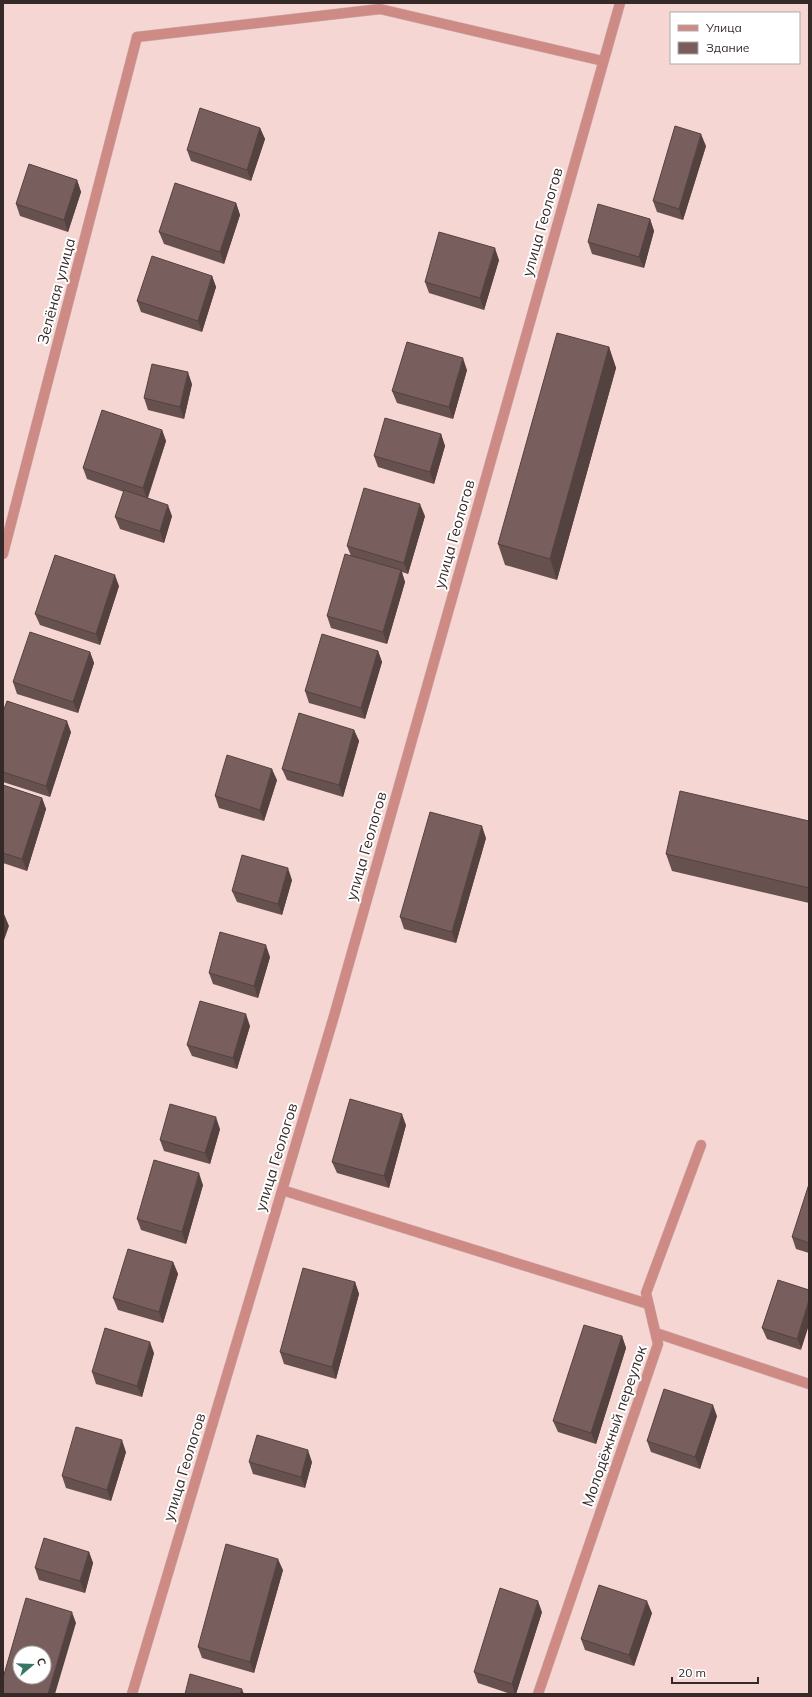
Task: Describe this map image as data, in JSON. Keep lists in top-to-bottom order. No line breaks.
{"streets":{"street":["улица Геологов","Зелёная улица","Молодёжный переулок"]},"crossings":[["улица Геологов","Зелёная улица"]],"legend":["Улица","Здание"],"scale_bar":"20 m","north":"right"}
